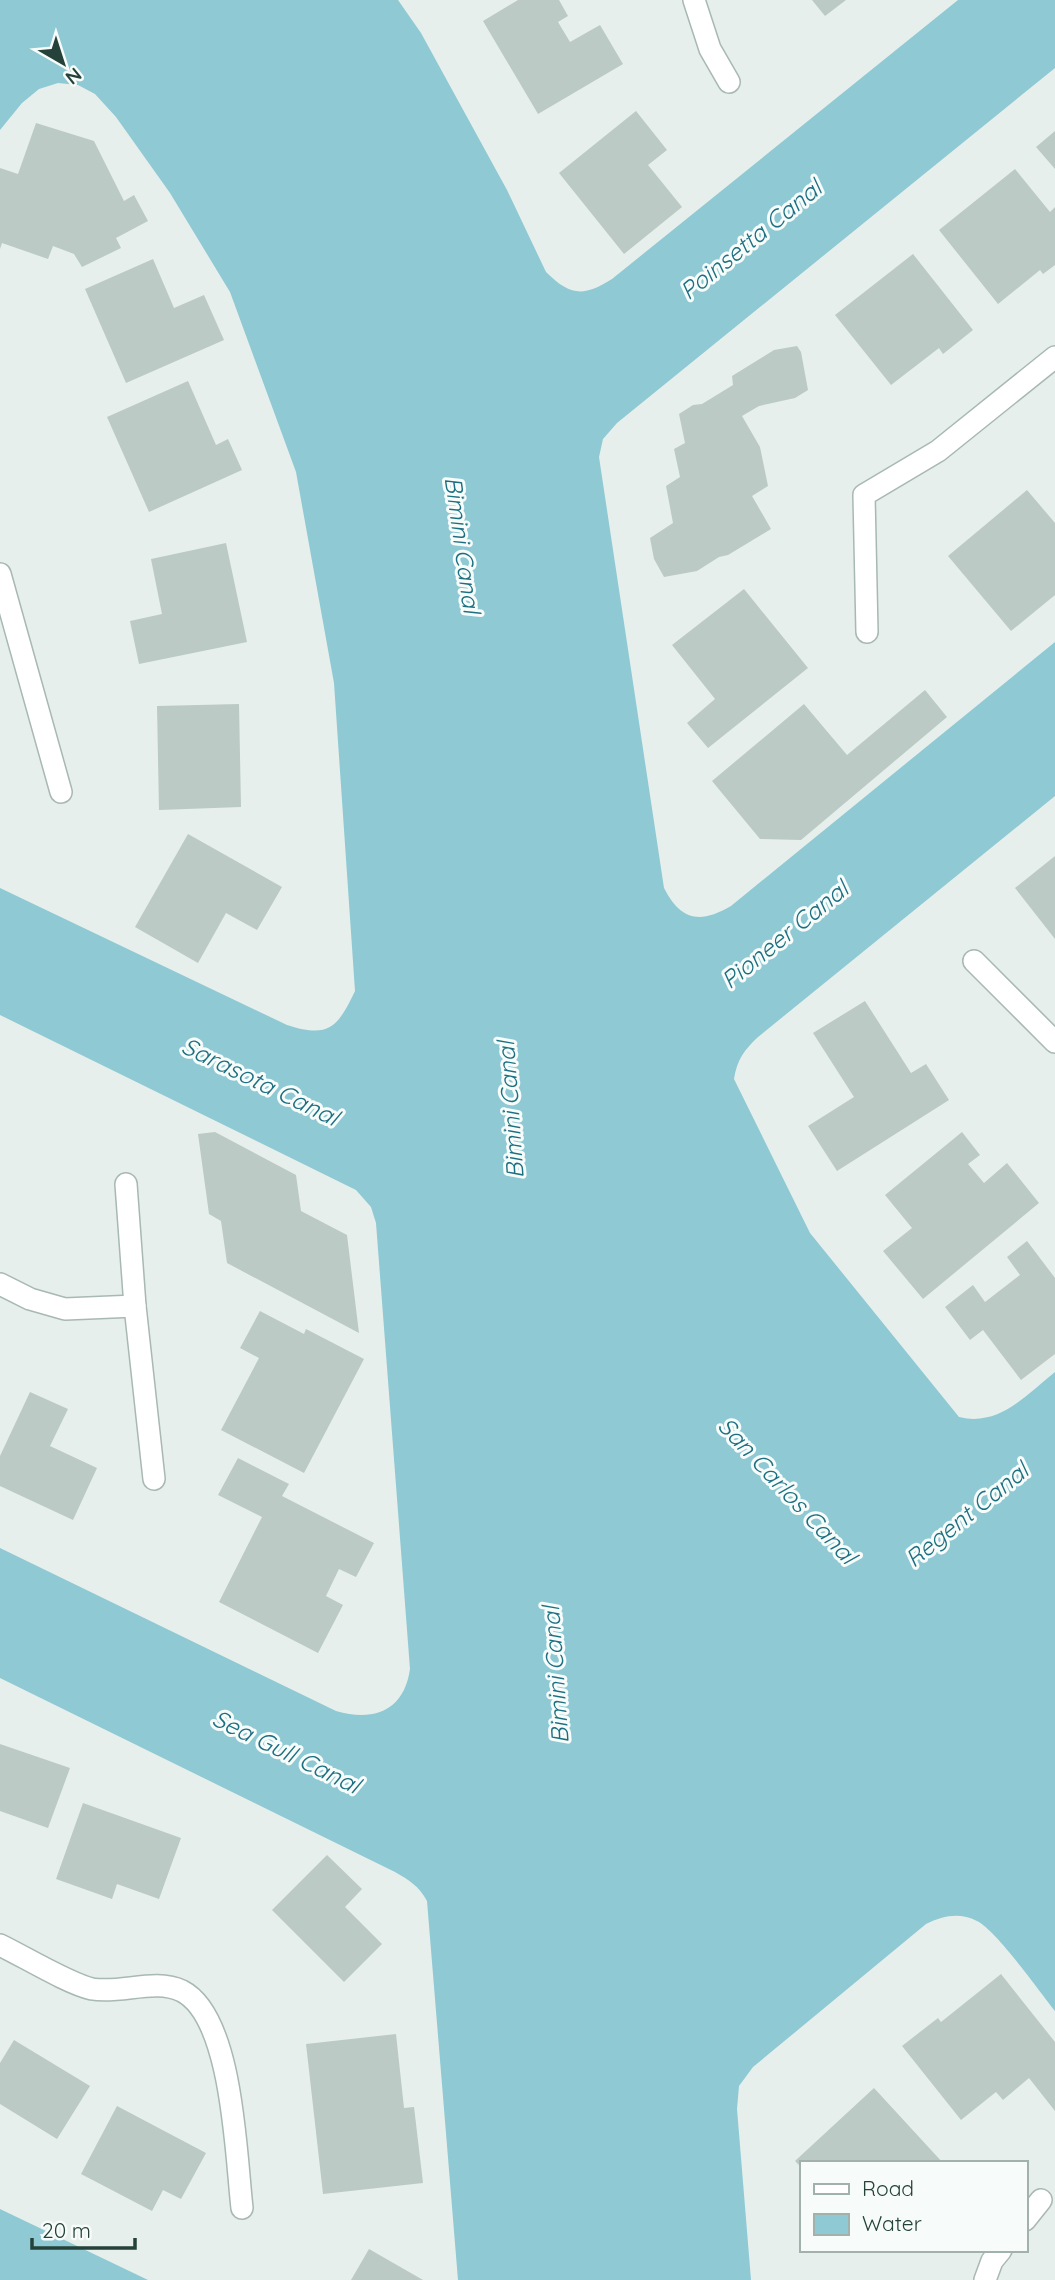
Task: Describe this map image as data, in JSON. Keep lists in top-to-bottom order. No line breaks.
{"water":["Poinsetta Canal","Bimini Canal","Pioneer Canal","Sarasota Canal","San Carlos Canal","Regent Canal","Sea Gull Canal"],"legend":["Road","Water"],"scale_bar":"20 m","north":"bottom right"}
